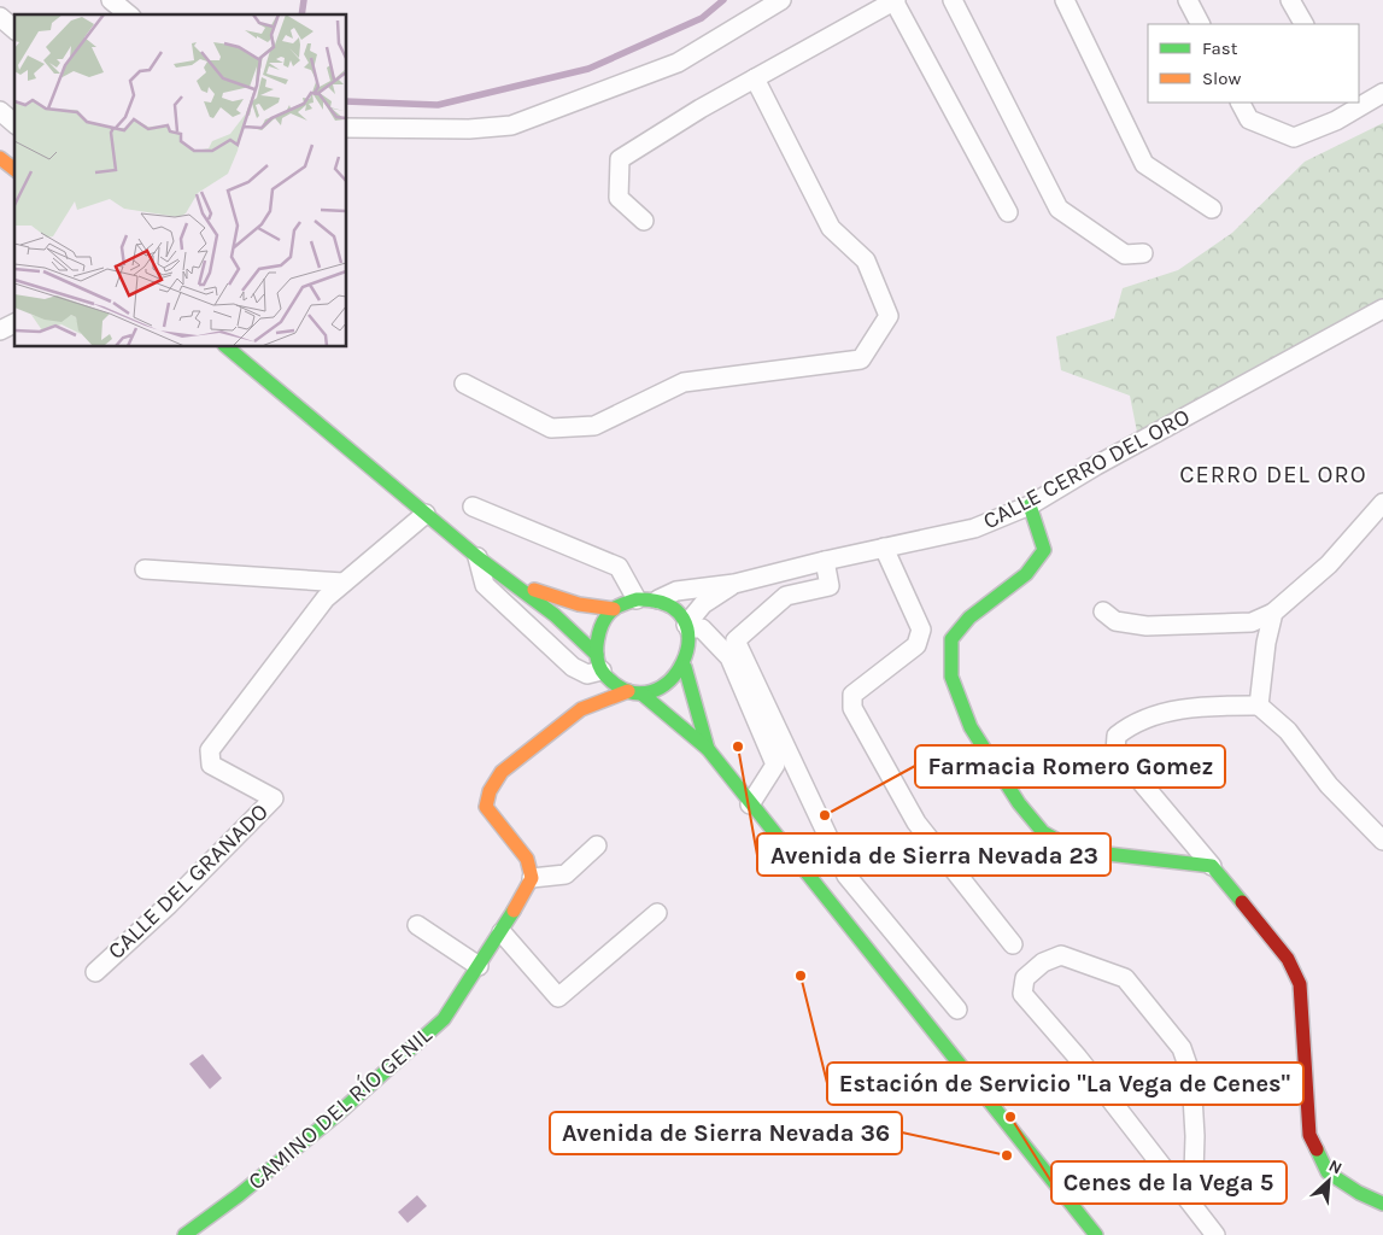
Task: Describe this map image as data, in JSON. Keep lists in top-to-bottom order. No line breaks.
{"streets":{"street":["CALLE CERRO DEL ORO","CALLE DEL GRANADO","CAMINO DEL RÍO GENIL"]},"districts":["CERRO DEL ORO"],"places":["Avenida de Sierra Nevada 23","Farmacia Romero Gomez","Estación de Servicio \"La Vega de Cenes\"","Cenes de la Vega 5","Avenida de Sierra Nevada 36"],"legend":["Fast","Slow"],"north":"top right"}
